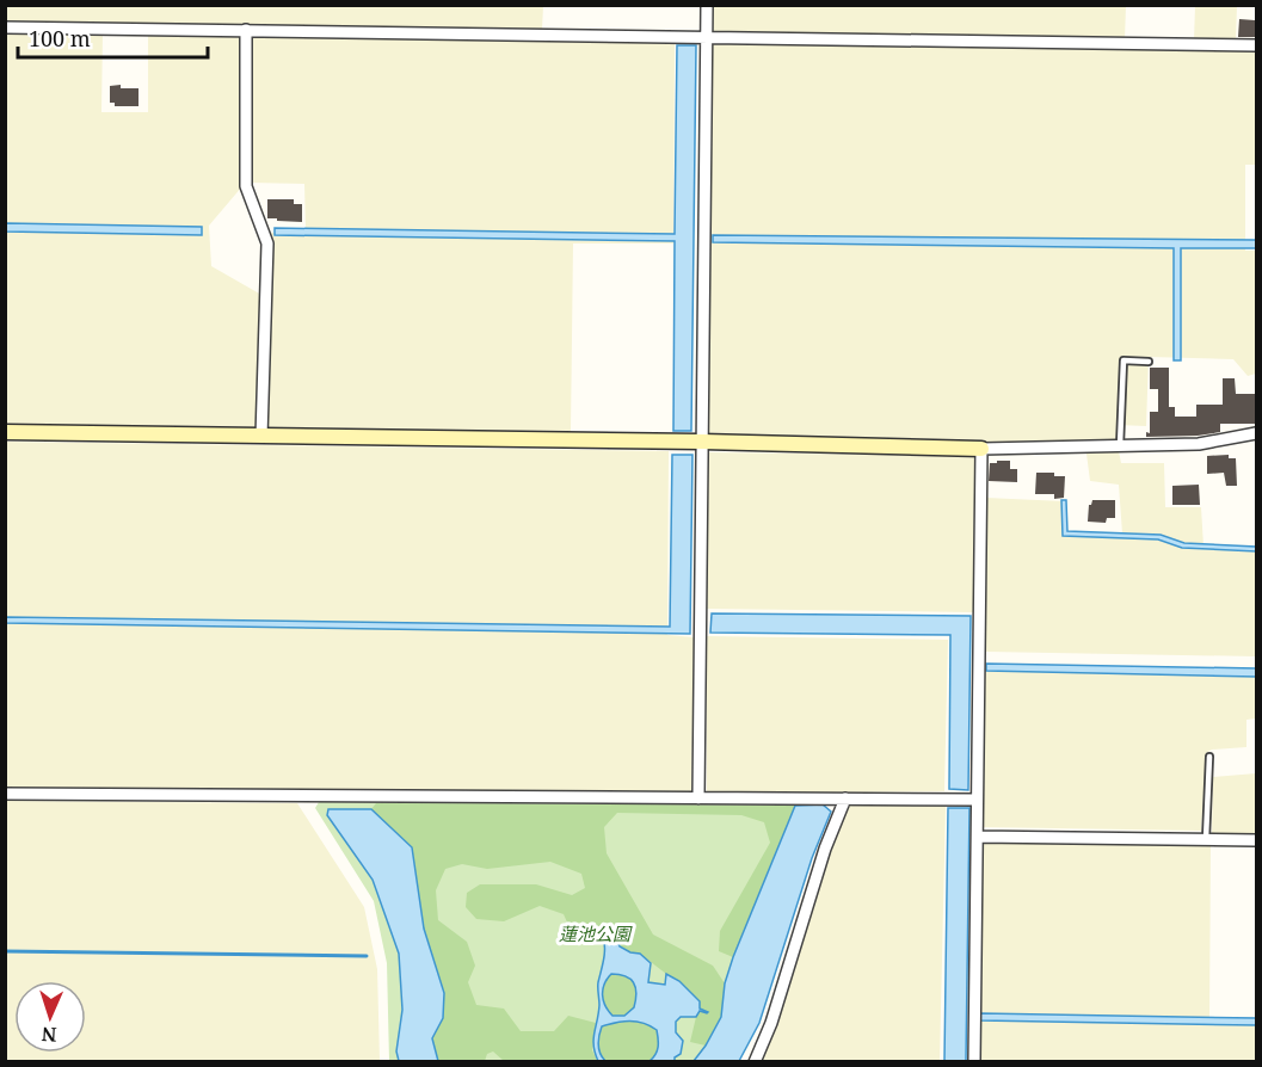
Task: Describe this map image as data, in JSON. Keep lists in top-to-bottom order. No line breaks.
{"parks":["蓮池公園"],"scale_bar":"100 m","north":"bottom"}
